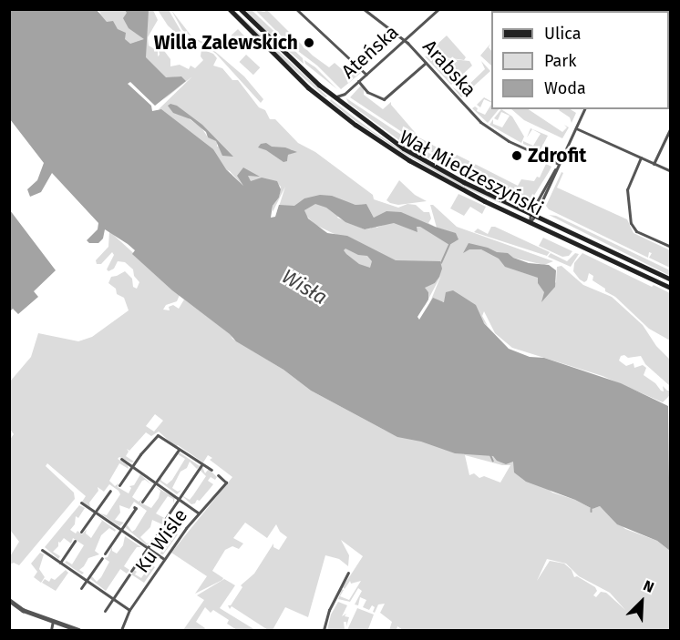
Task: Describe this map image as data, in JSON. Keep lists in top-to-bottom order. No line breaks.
{"streets":{"main road":["Wał Miedzeszyński"],"street":["Ateńska","Arabska","Ku Wiśle"]},"crossings":[["Ateńska","Arabska"],["Ateńska","Wał Miedzeszyński"]],"water":["Wisła"],"places":["Willa Zalewskich","Zdrofit"],"legend":["Ulica","Park","Woda"],"north":"top right"}
